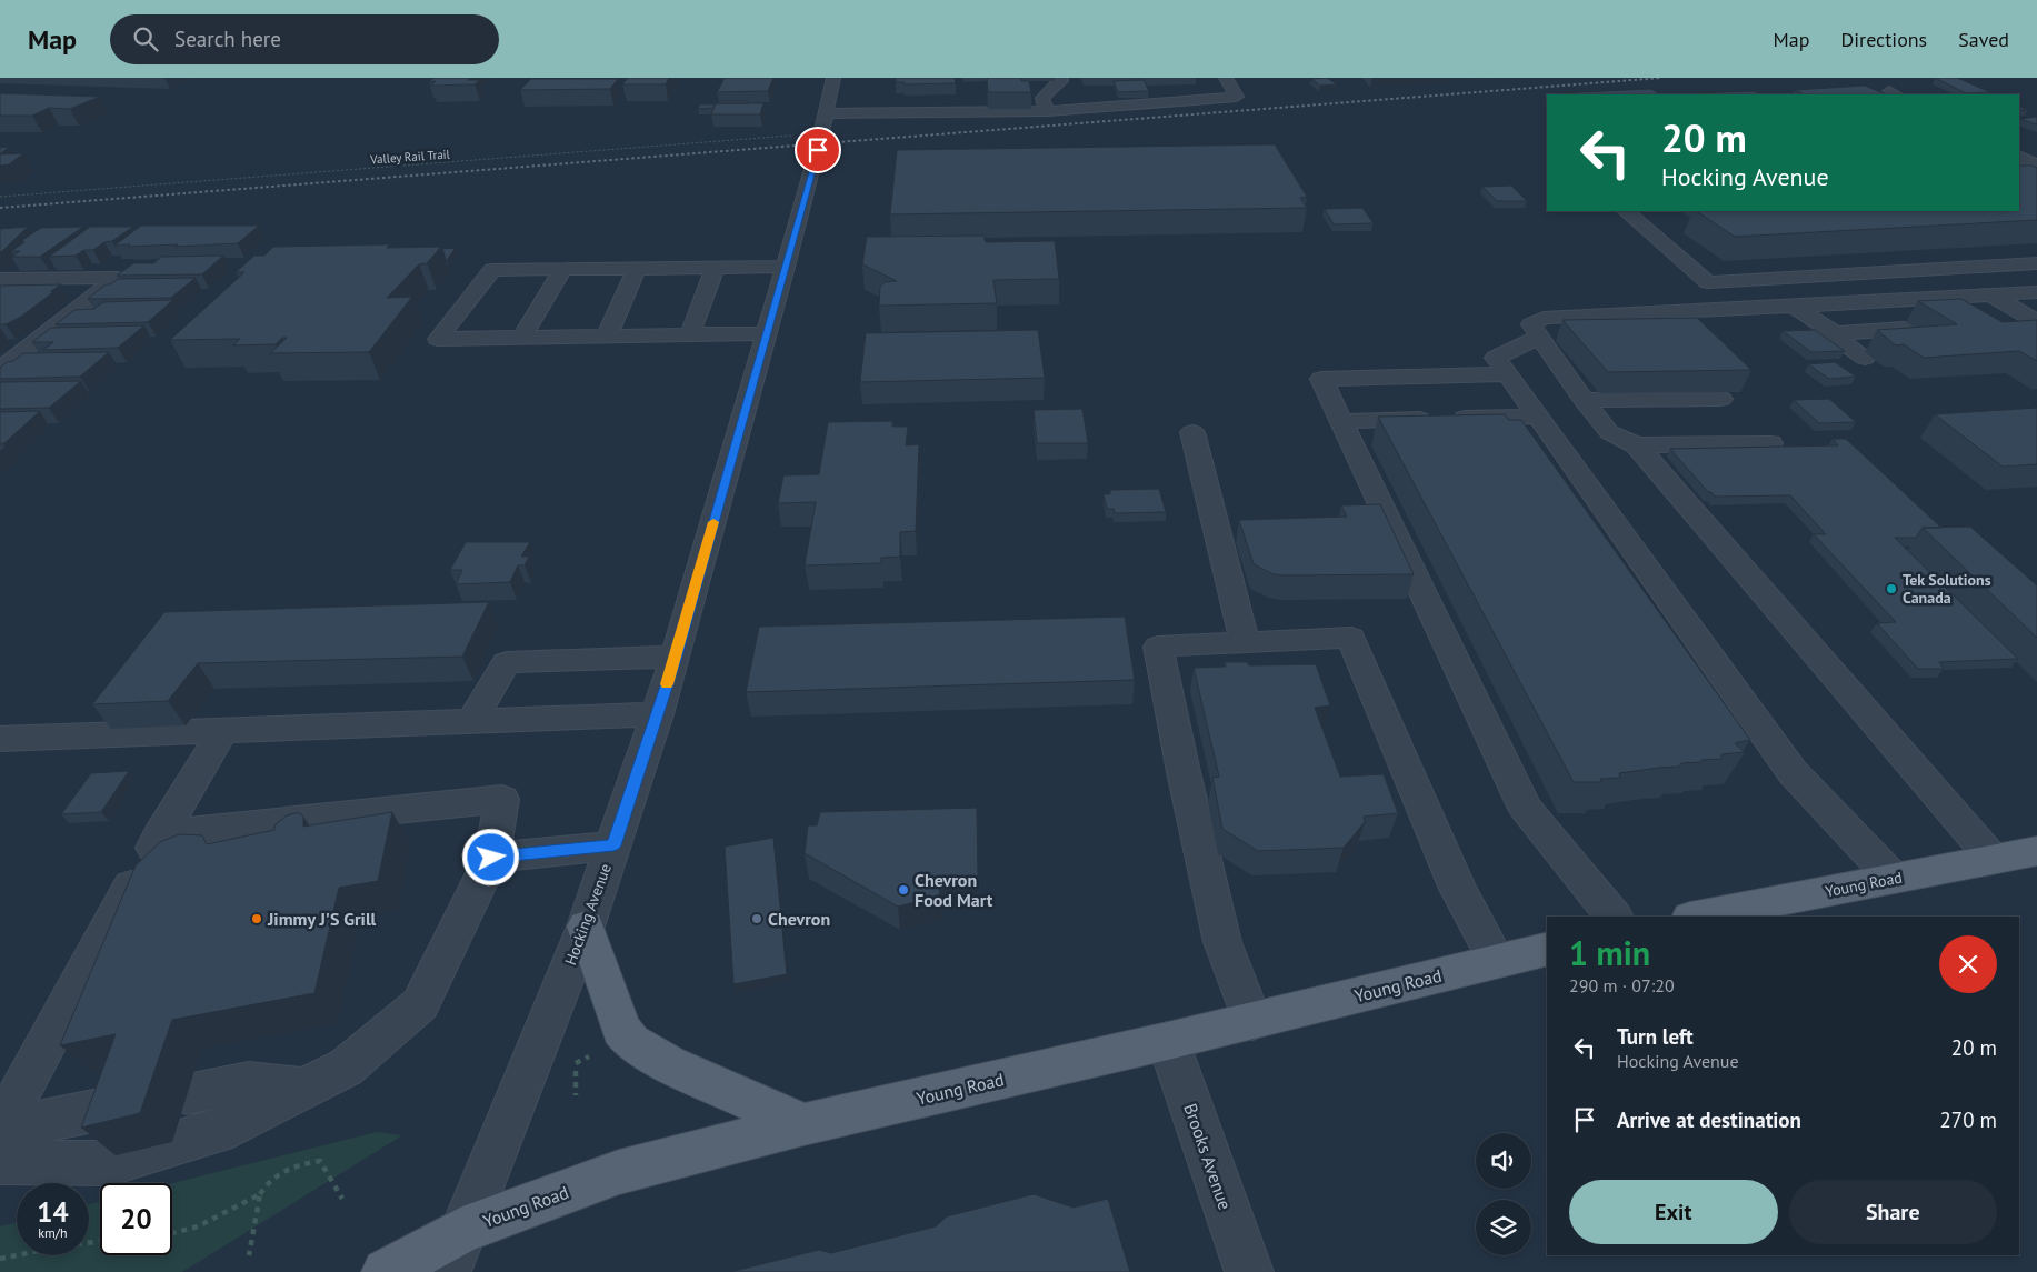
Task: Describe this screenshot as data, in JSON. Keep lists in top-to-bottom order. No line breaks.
{"streets":{"main road":["Young Road"],"street":["Hocking Avenue","Brooks Avenue"],"path":["Valley Rail Trail"]},"crossings":[["Valley Rail Trail","Hocking Avenue"],["Young Road","Hocking Avenue"],["Young Road","Brooks Avenue"]],"places":["Tek Solutions Canada","Chevron Food Mart","Jimmy J'S Grill","Chevron"],"page":{"header":"Map","search":"Search here","nav":["Map","Directions","Saved"],"turn":["20 m","Hocking Avenue"],"heading":["1 min","290 m · 07:20"],"list":[{"name":"Turn left","note":"Hocking Avenue","value":"20 m"},{"name":"Arrive at destination","value":"270 m"}],"buttons":["Exit","Share"],"speed":"14 km/h","limit":"20"}}
